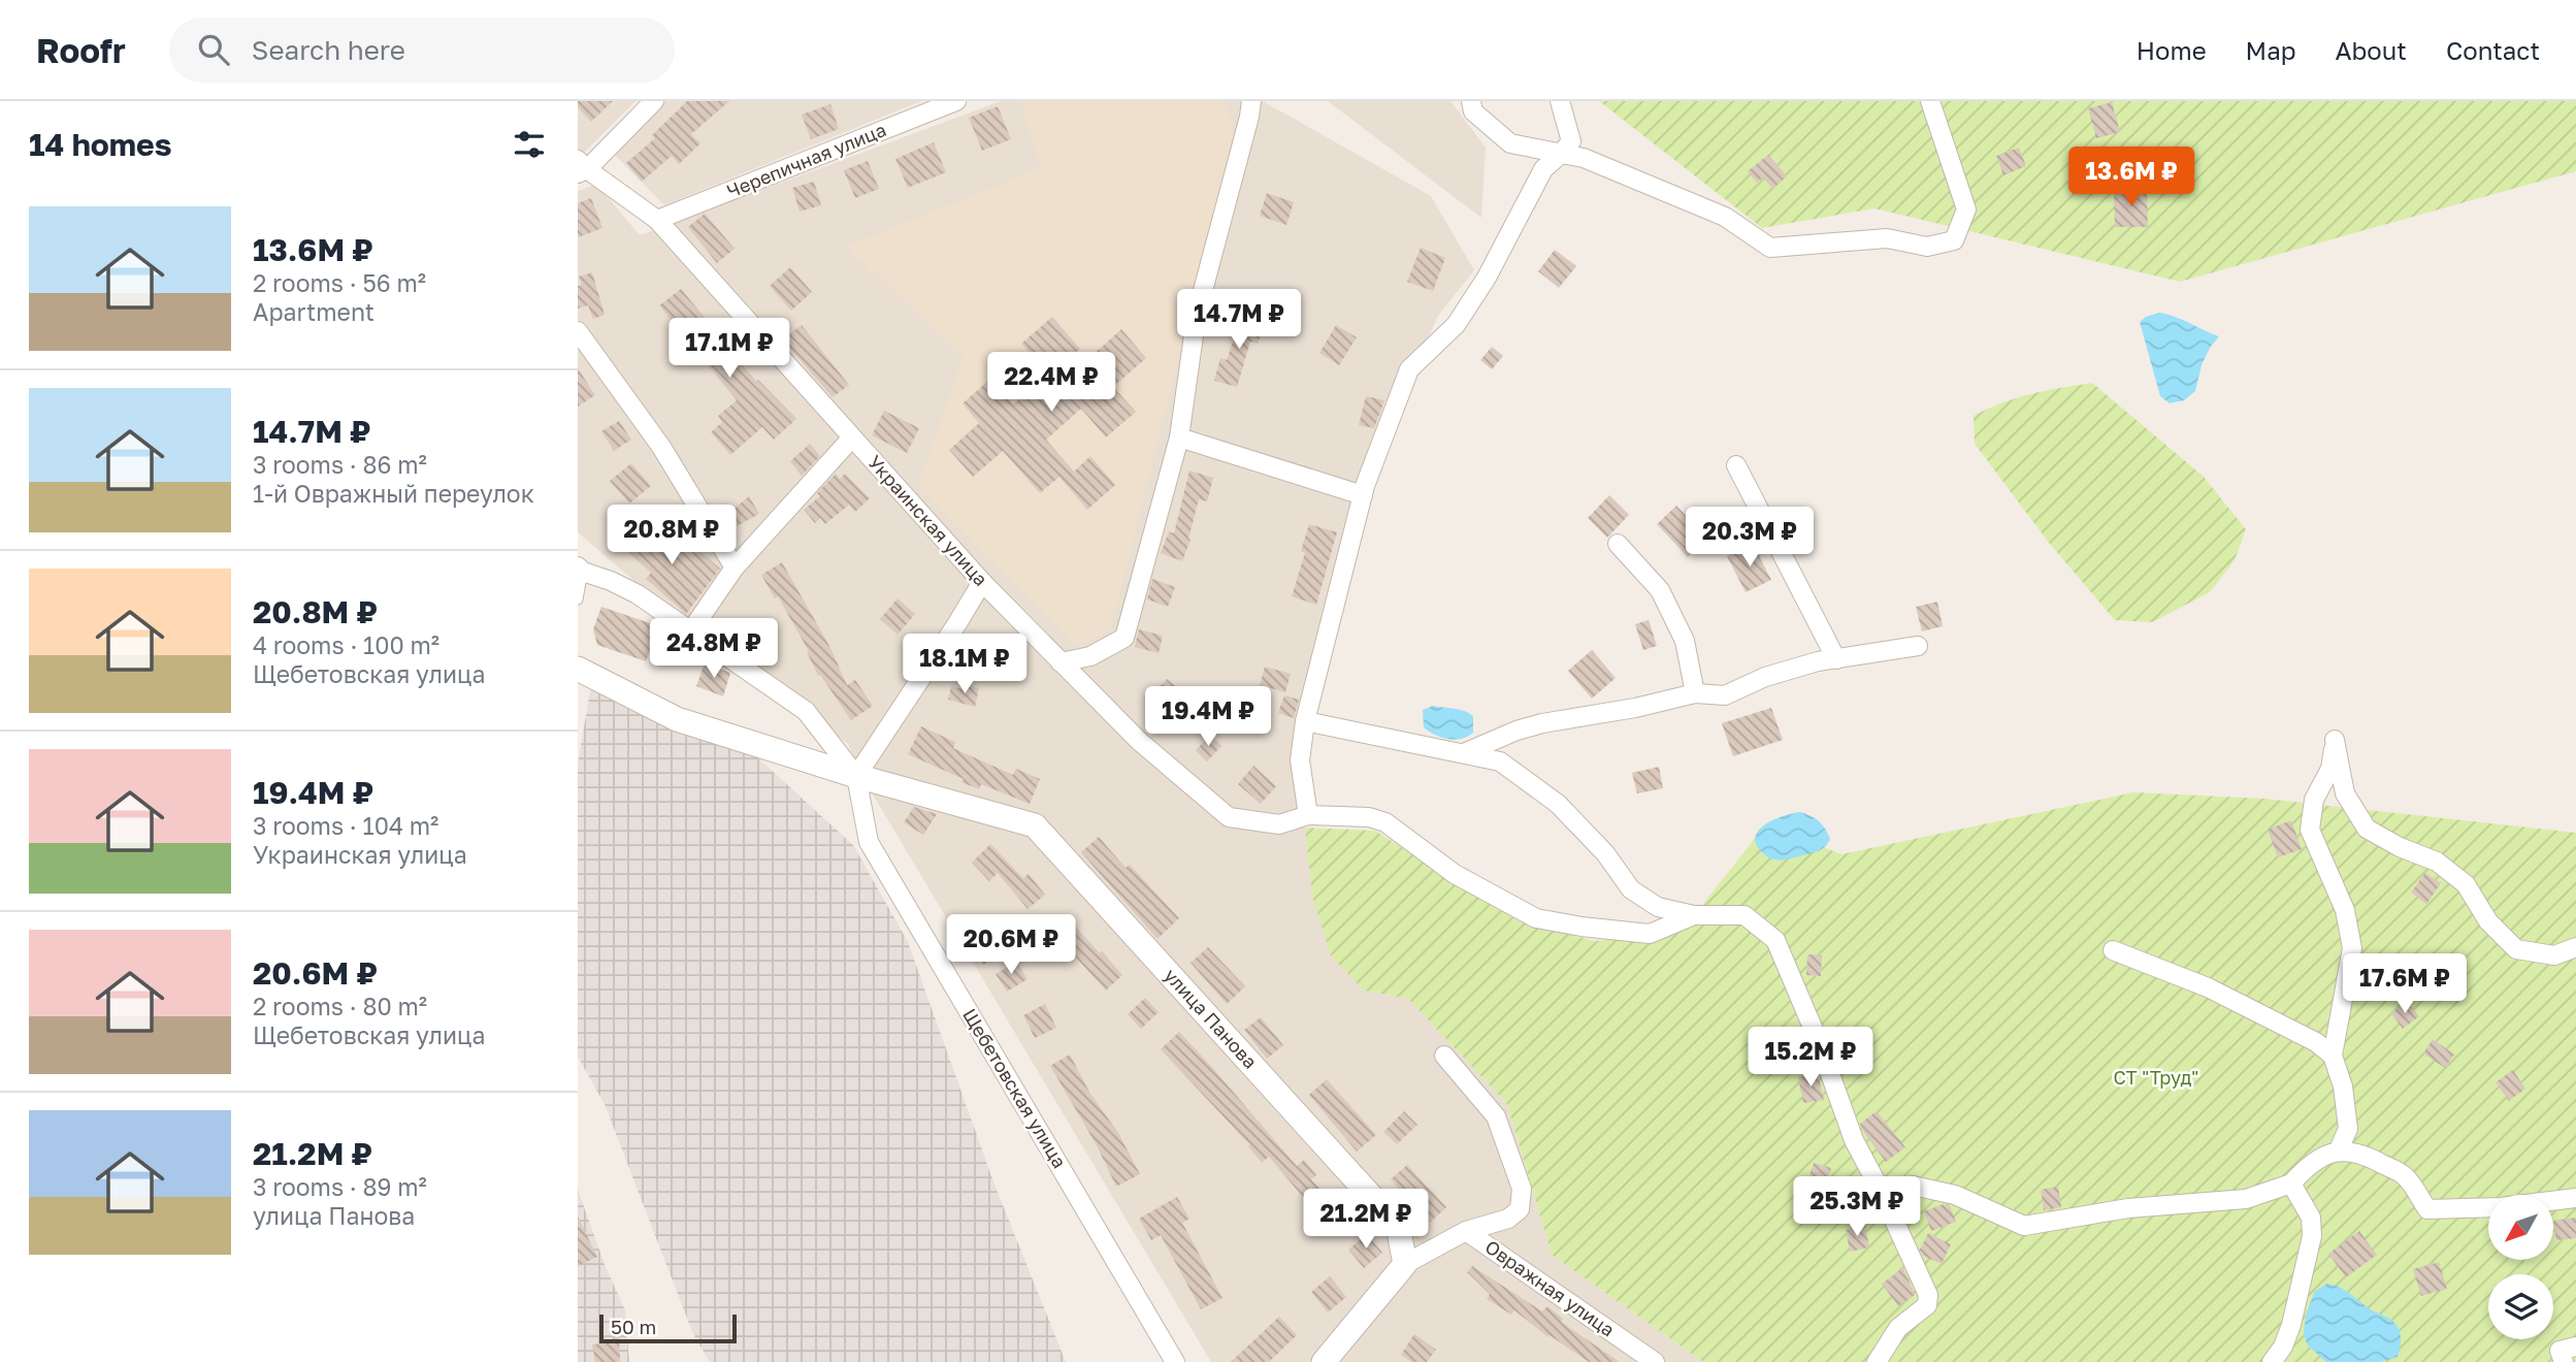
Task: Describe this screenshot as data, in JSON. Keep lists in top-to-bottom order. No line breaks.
{"streets":{"street":["Черепичная улица","Украинская улица","улица Панова","Щебетовская улица","Овражная улица"]},"crossings":[["Черепичная улица","Украинская улица"],["улица Панова","Щебетовская улица"],["улица Панова","Овражная улица"]],"parks":["СТ \"Труд\""],"scale_bar":"50 m","north":"bottom left","page":{"header":"Roofr","search":"Search here","nav":["Home","Map","About","Contact"],"heading":"14 homes","price":["13.6M ₽","14.7M ₽","17.1M ₽","22.4M ₽","20.8M ₽","20.3M ₽","24.8M ₽","18.1M ₽","19.4M ₽","20.6M ₽","17.6M ₽","15.2M ₽","25.3M ₽","21.2M ₽"],"list":[{"name":"13.6M ₽","note":"2 rooms · 56 m² · Apartment"},{"name":"14.7M ₽","note":"3 rooms · 86 m² · 1-й Овражный переулок"},{"name":"20.8M ₽","note":"4 rooms · 100 m² · Щебетовская улица"},{"name":"19.4M ₽","note":"3 rooms · 104 m² · Украинская улица"},{"name":"20.6M ₽","note":"2 rooms · 80 m² · Щебетовская улица"},{"name":"21.2M ₽","note":"3 rooms · 89 m² · улица Панова"}],"scale":"50 m"}}
